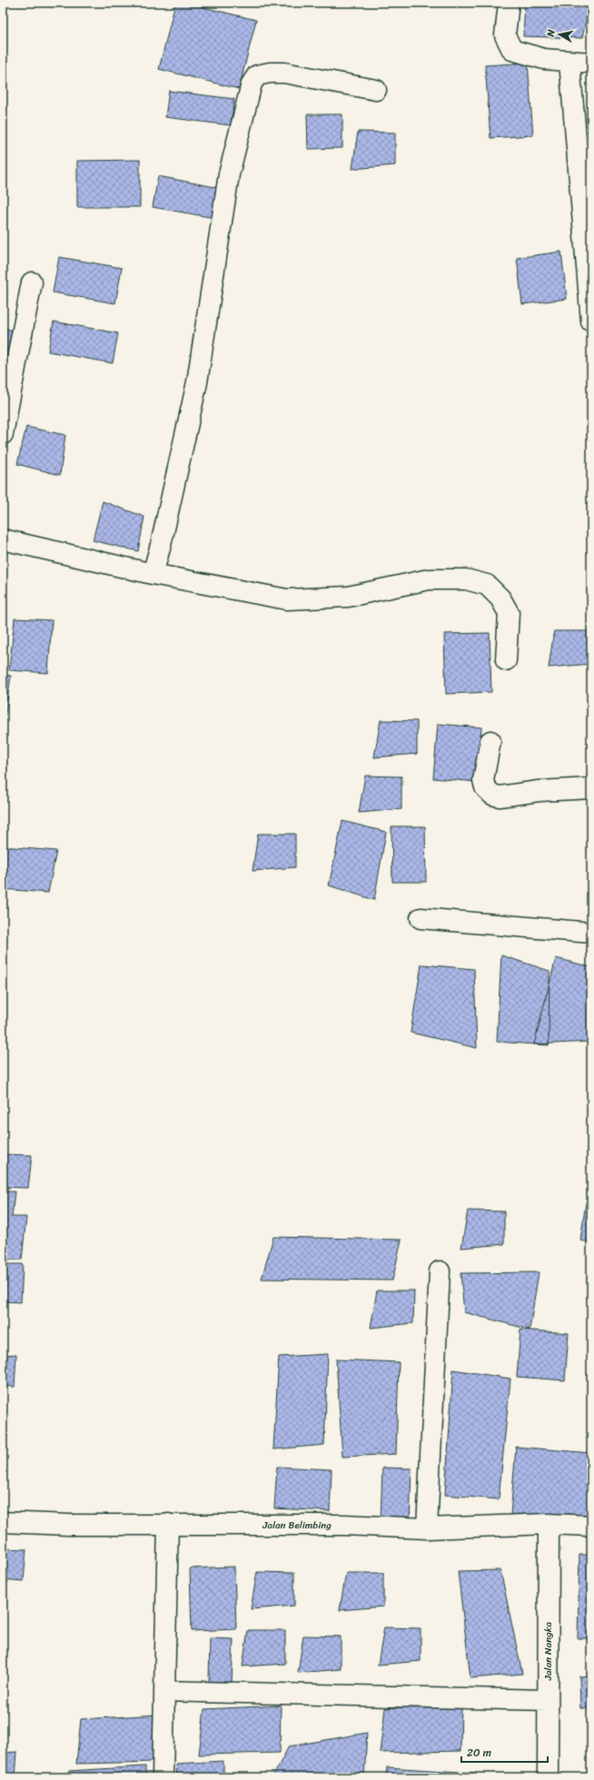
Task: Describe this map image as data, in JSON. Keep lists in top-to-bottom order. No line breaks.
{"streets":{"street":["Jalan Belimbing","Jalan Nangka"]},"crossings":[["Jalan Belimbing","Jalan Nangka"]],"scale_bar":"20 m","north":"left"}
